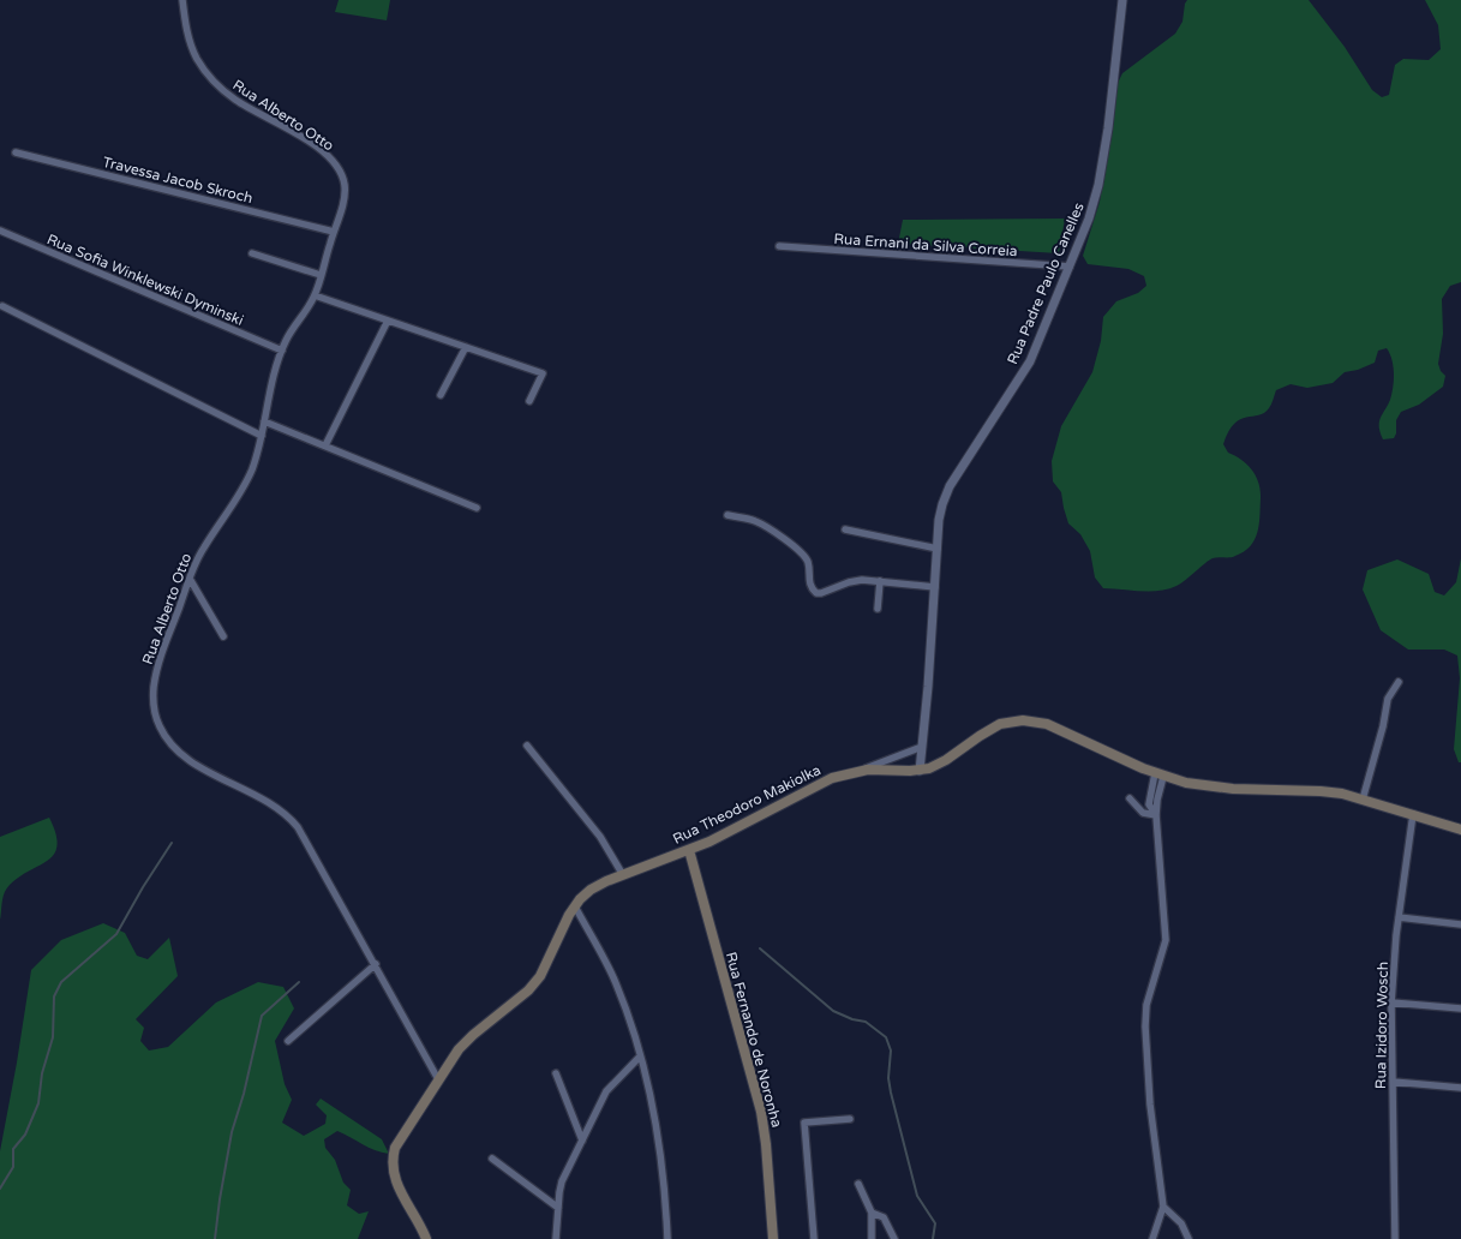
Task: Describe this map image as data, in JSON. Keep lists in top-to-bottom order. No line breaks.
{"streets":{"main road":["Rua Theodoro Makiolka","Rua Fernando de Noronha"],"street":["Rua Alberto Otto","Travessa Jacob Skroch","Rua Ernani da Silva Correia","Rua Sofia Winklewski Dyminski","Rua Padre Paulo Canelles","Rua Izidoro Wosch"]},"crossings":[["Rua Alberto Otto","Travessa Jacob Skroch"],["Rua Alberto Otto","Rua Sofia Winklewski Dyminski"],["Rua Alberto Otto","Rua Theodoro Makiolka"],["Rua Ernani da Silva Correia","Rua Padre Paulo Canelles"],["Rua Padre Paulo Canelles","Rua Theodoro Makiolka"],["Rua Theodoro Makiolka","Rua Izidoro Wosch"],["Rua Theodoro Makiolka","Rua Fernando de Noronha"]]}
